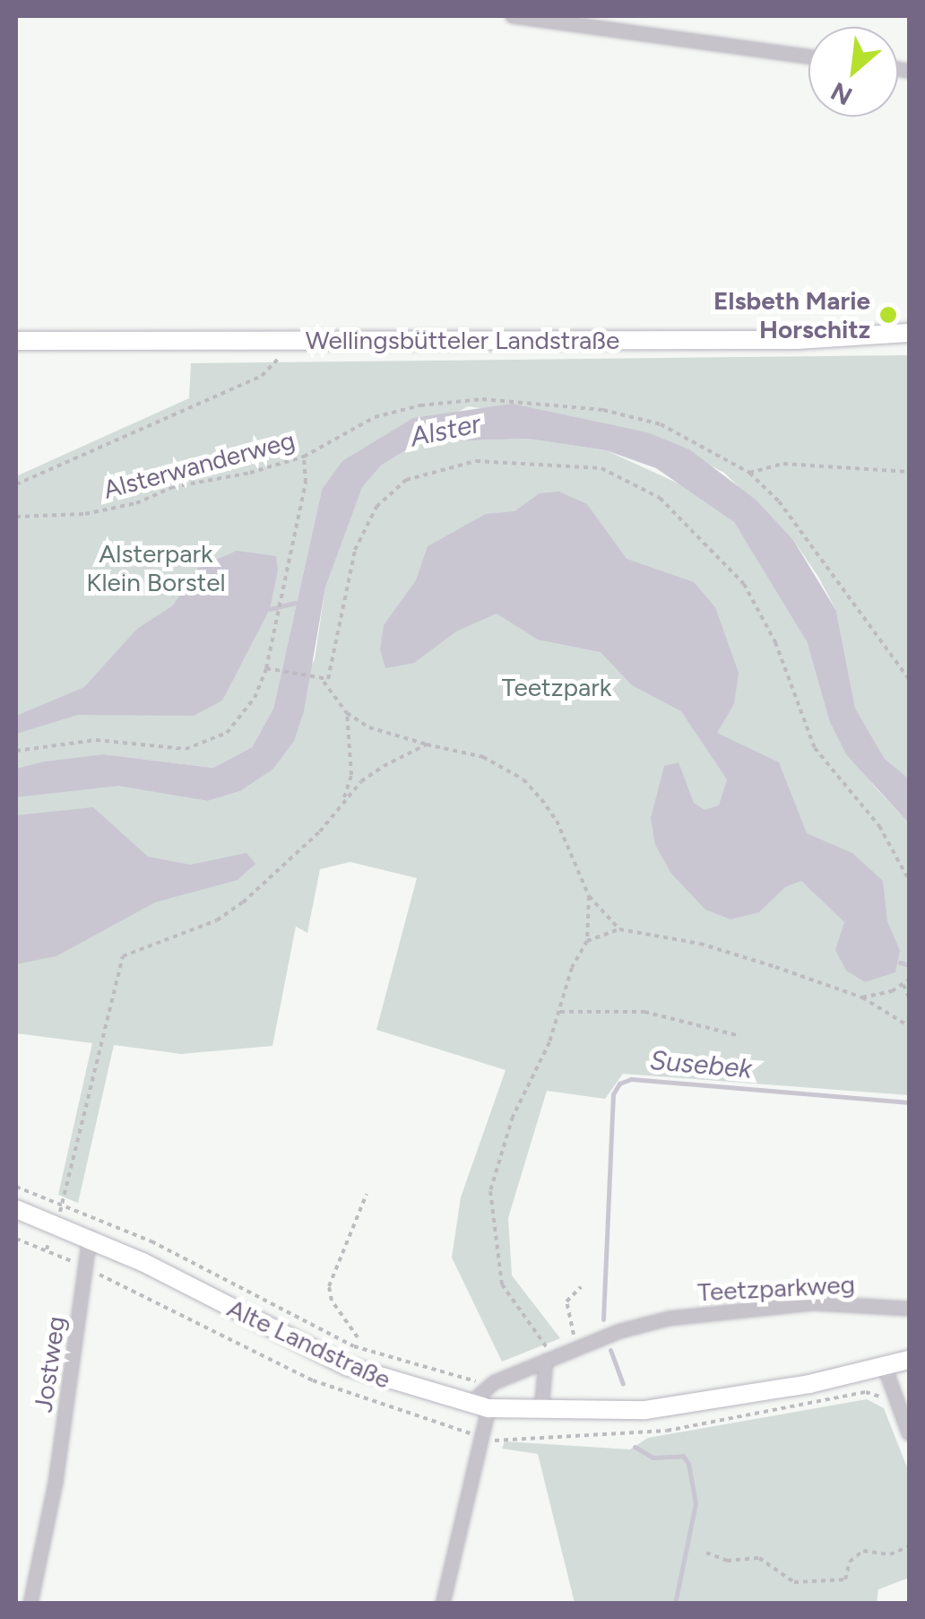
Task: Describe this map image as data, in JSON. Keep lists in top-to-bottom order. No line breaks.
{"streets":{"main road":["Wellingsbütteler Landstraße","Alte Landstraße"],"street":["Teetzparkweg","Jostweg"],"path":["Alsterwanderweg"]},"crossings":[["Teetzparkweg","Alte Landstraße"],["Alte Landstraße","Jostweg"]],"water":["Alster","Susebek"],"parks":["Alsterpark Klein Borstel","Teetzpark"],"places":["Elsbeth Marie Horschitz"],"north":"bottom left"}
